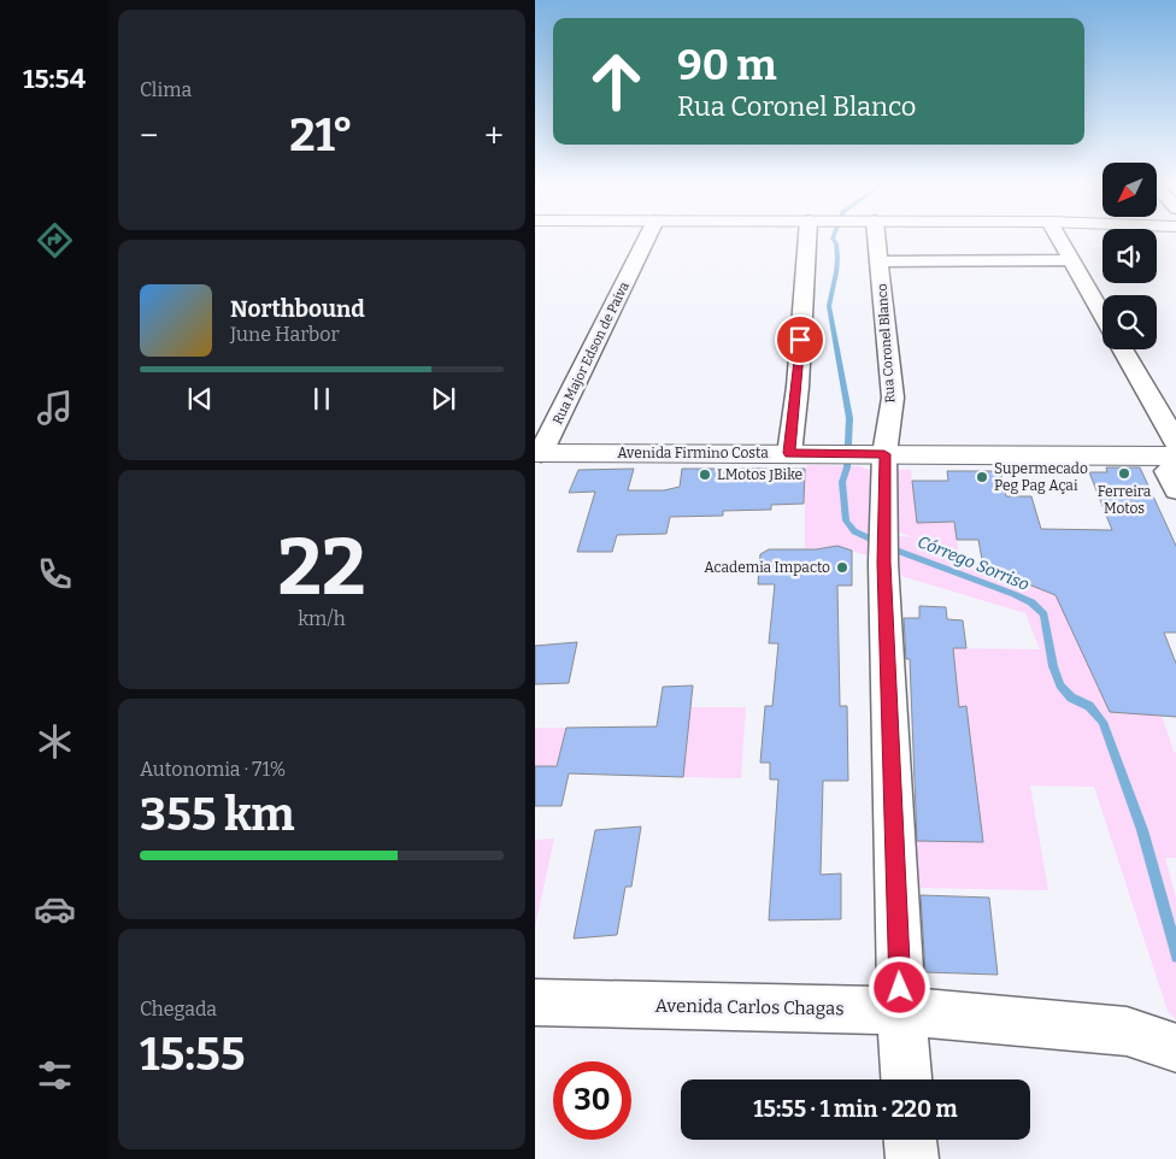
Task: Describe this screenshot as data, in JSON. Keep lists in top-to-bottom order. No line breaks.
{"streets":{"street":["Rua Coronel Blanco","Rua Major Edson de Paiva","Avenida Firmino Costa","Avenida Carlos Chagas"]},"crossings":[["Rua Coronel Blanco","Avenida Firmino Costa"],["Rua Coronel Blanco","Avenida Carlos Chagas"],["Rua Major Edson de Paiva","Avenida Firmino Costa"]],"water":["Córrego Sorriso"],"places":["Ferreira Motos","LMotos JBike","Supermecado Peg Pag Açai","Academia Impacto"],"north":"bottom left","page":{"tabs":"15:54","tile":["Clima",["22","km/h"],["Autonomia · 71%","355 km"],["Chegada","15:55"]],"turn":["90 m","Rua Coronel Blanco"],"heat":["−","21°","+"],"song":["Northbound","June Harbor"],"limit":"30","trip":"15:55 · 1 min · 220 m"}}
